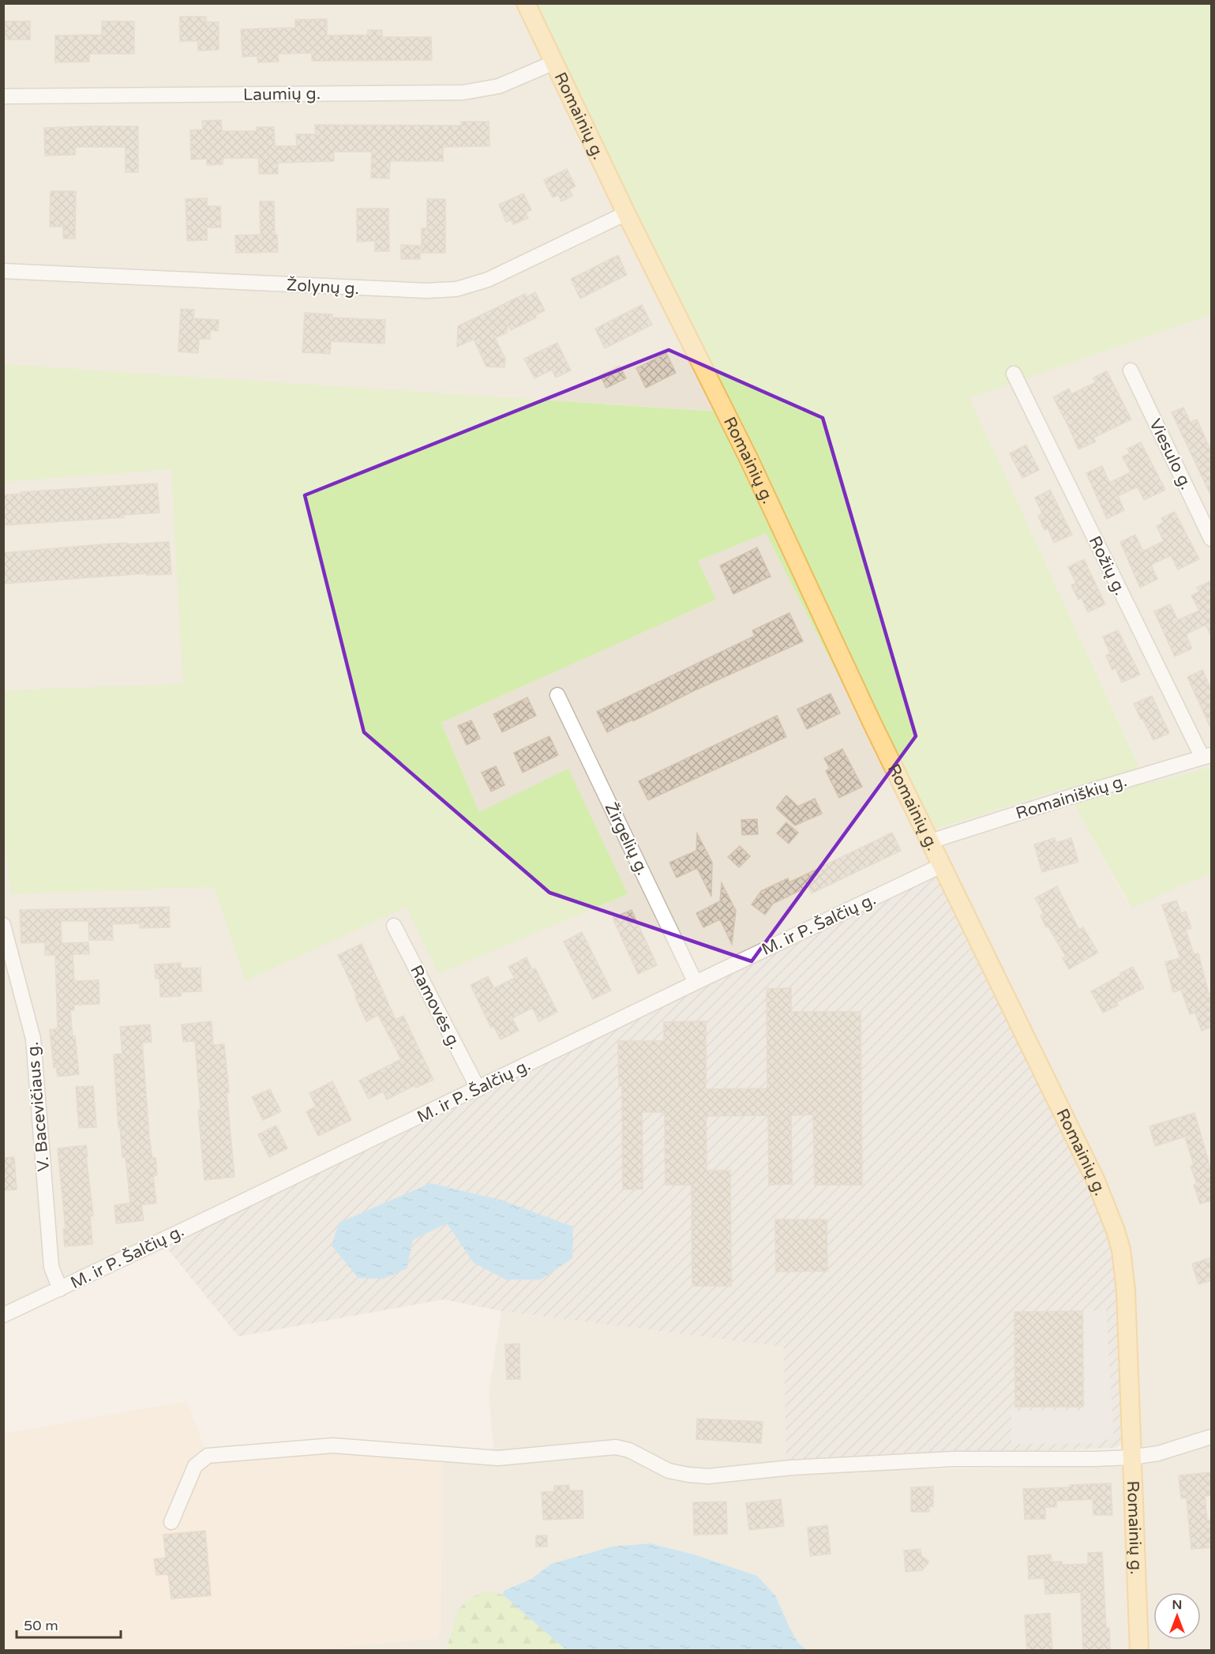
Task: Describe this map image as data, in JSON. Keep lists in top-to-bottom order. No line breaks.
{"streets":{"main road":["Romainių g."],"street":["Laumių g.","Žolynų g.","Viesulo g.","Rožių g.","Romainiškių g.","Žirgelių g.","M. ir P. Šalčių g.","Ramovės g.","V. Bacevičiaus g."]},"crossings":[["Laumių g.","Romainių g."],["Romainių g.","Žolynų g."],["Romainių g.","Romainiškių g."],["Romainių g.","M. ir P. Šalčių g."],["Rožių g.","Romainiškių g."],["Žirgelių g.","M. ir P. Šalčių g."],["M. ir P. Šalčių g.","Ramovės g."],["M. ir P. Šalčių g.","V. Bacevičiaus g."]],"scale_bar":"50 m","north":"top"}
